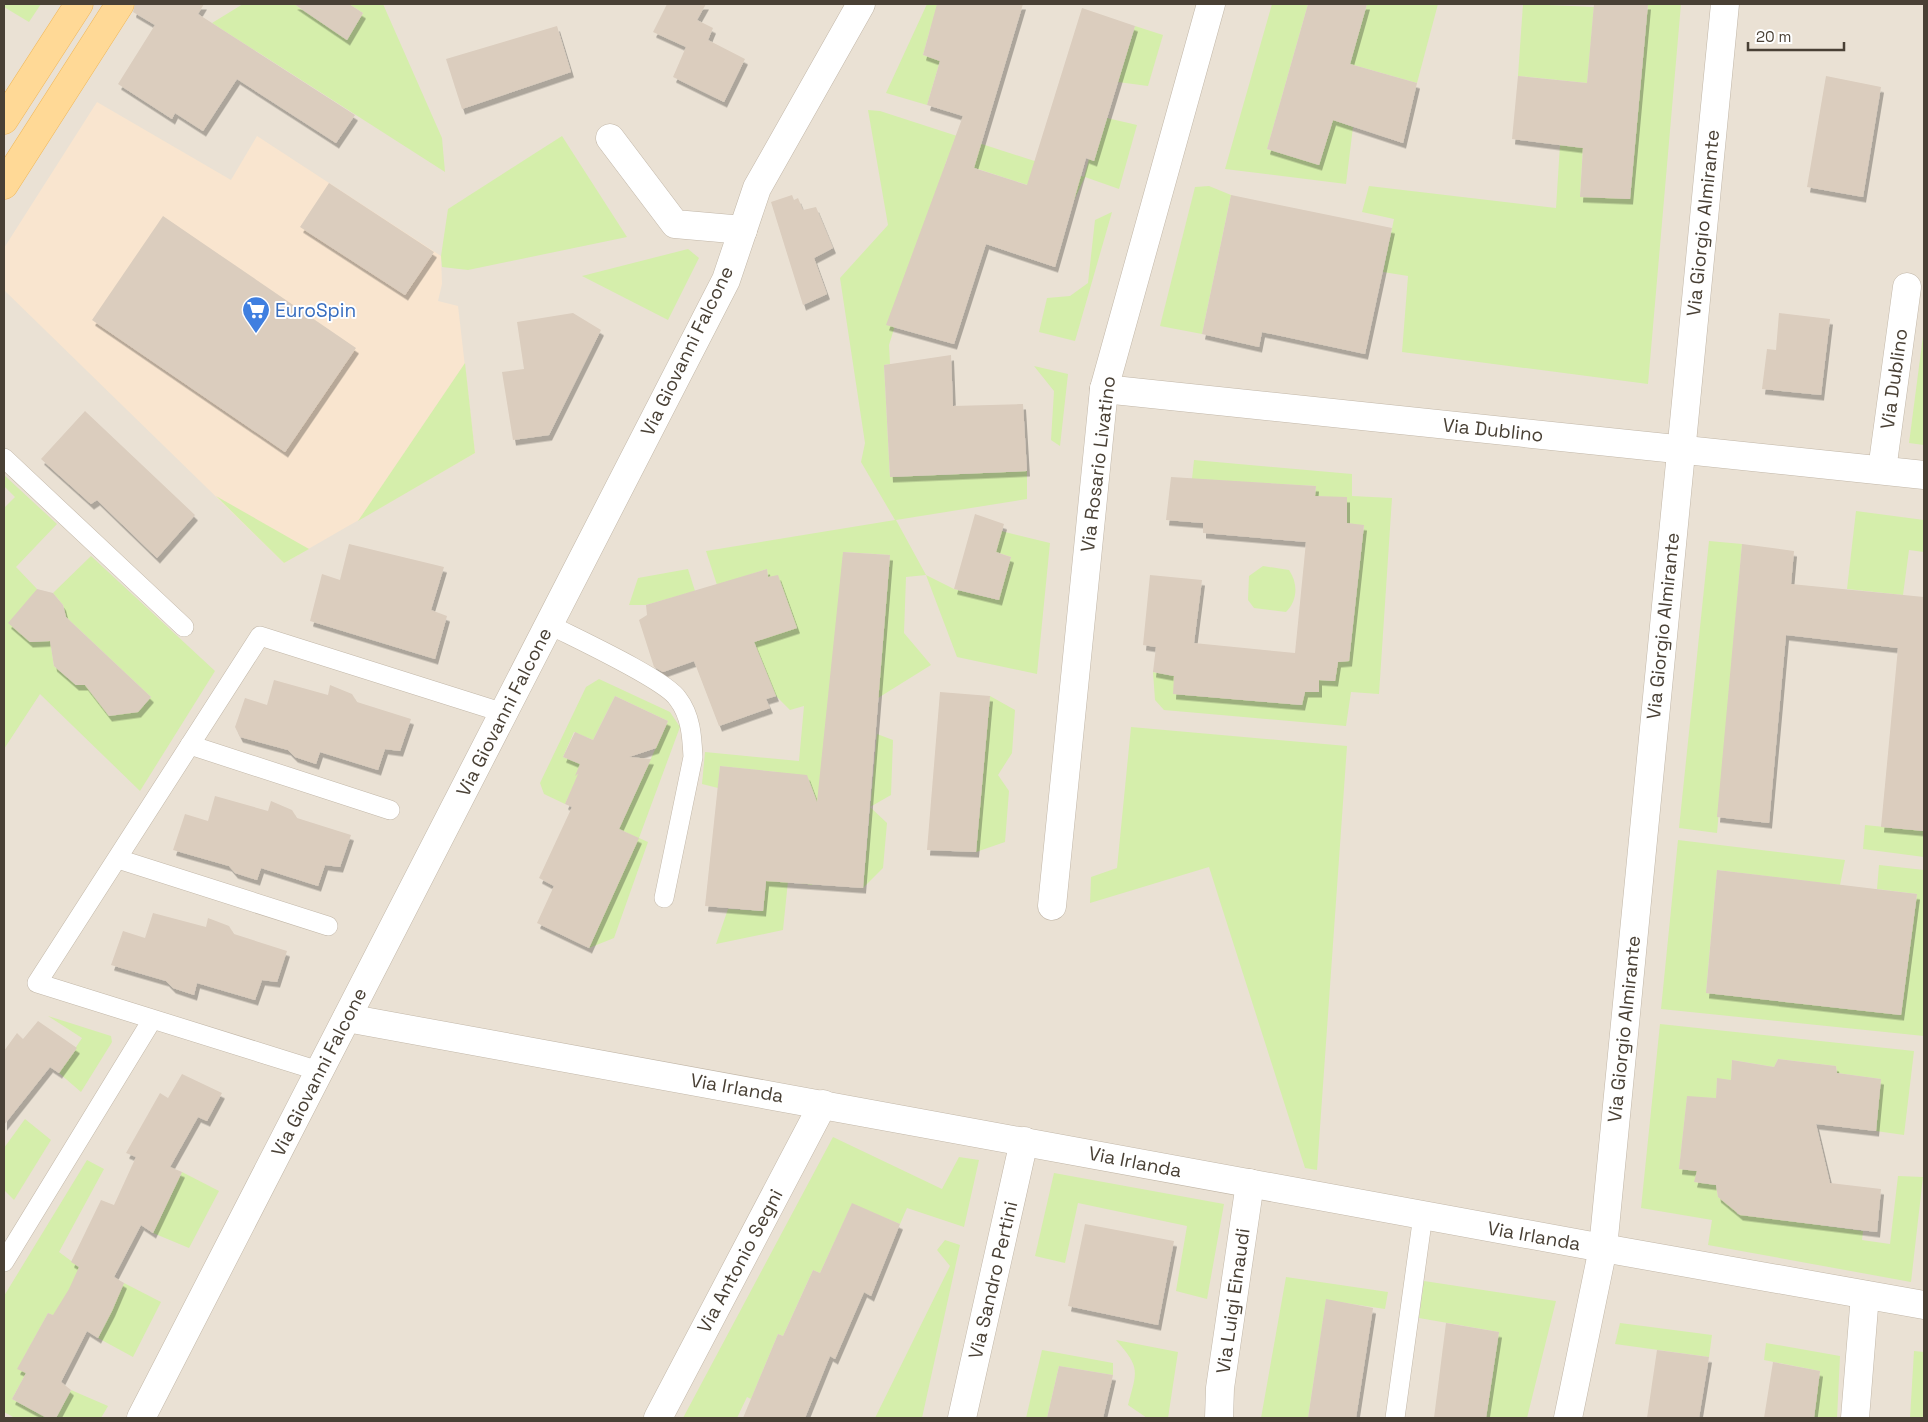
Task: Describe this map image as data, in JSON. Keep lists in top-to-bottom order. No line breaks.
{"streets":{"street":["Via Giorgio Almirante","Via Giovanni Falcone","Via Dublino","Via Rosario Livatino","Via Irlanda","Via Antonio Segni","Via Sandro Pertini","Via Luigi Einaudi"]},"crossings":[["Via Giorgio Almirante","Via Dublino"],["Via Giorgio Almirante","Via Irlanda"],["Via Giovanni Falcone","Via Irlanda"],["Via Dublino","Via Rosario Livatino"],["Via Irlanda","Via Antonio Segni"],["Via Irlanda","Via Sandro Pertini"],["Via Irlanda","Via Luigi Einaudi"]],"places":{"supermarket":["EuroSpin"]},"scale_bar":"20 m"}
